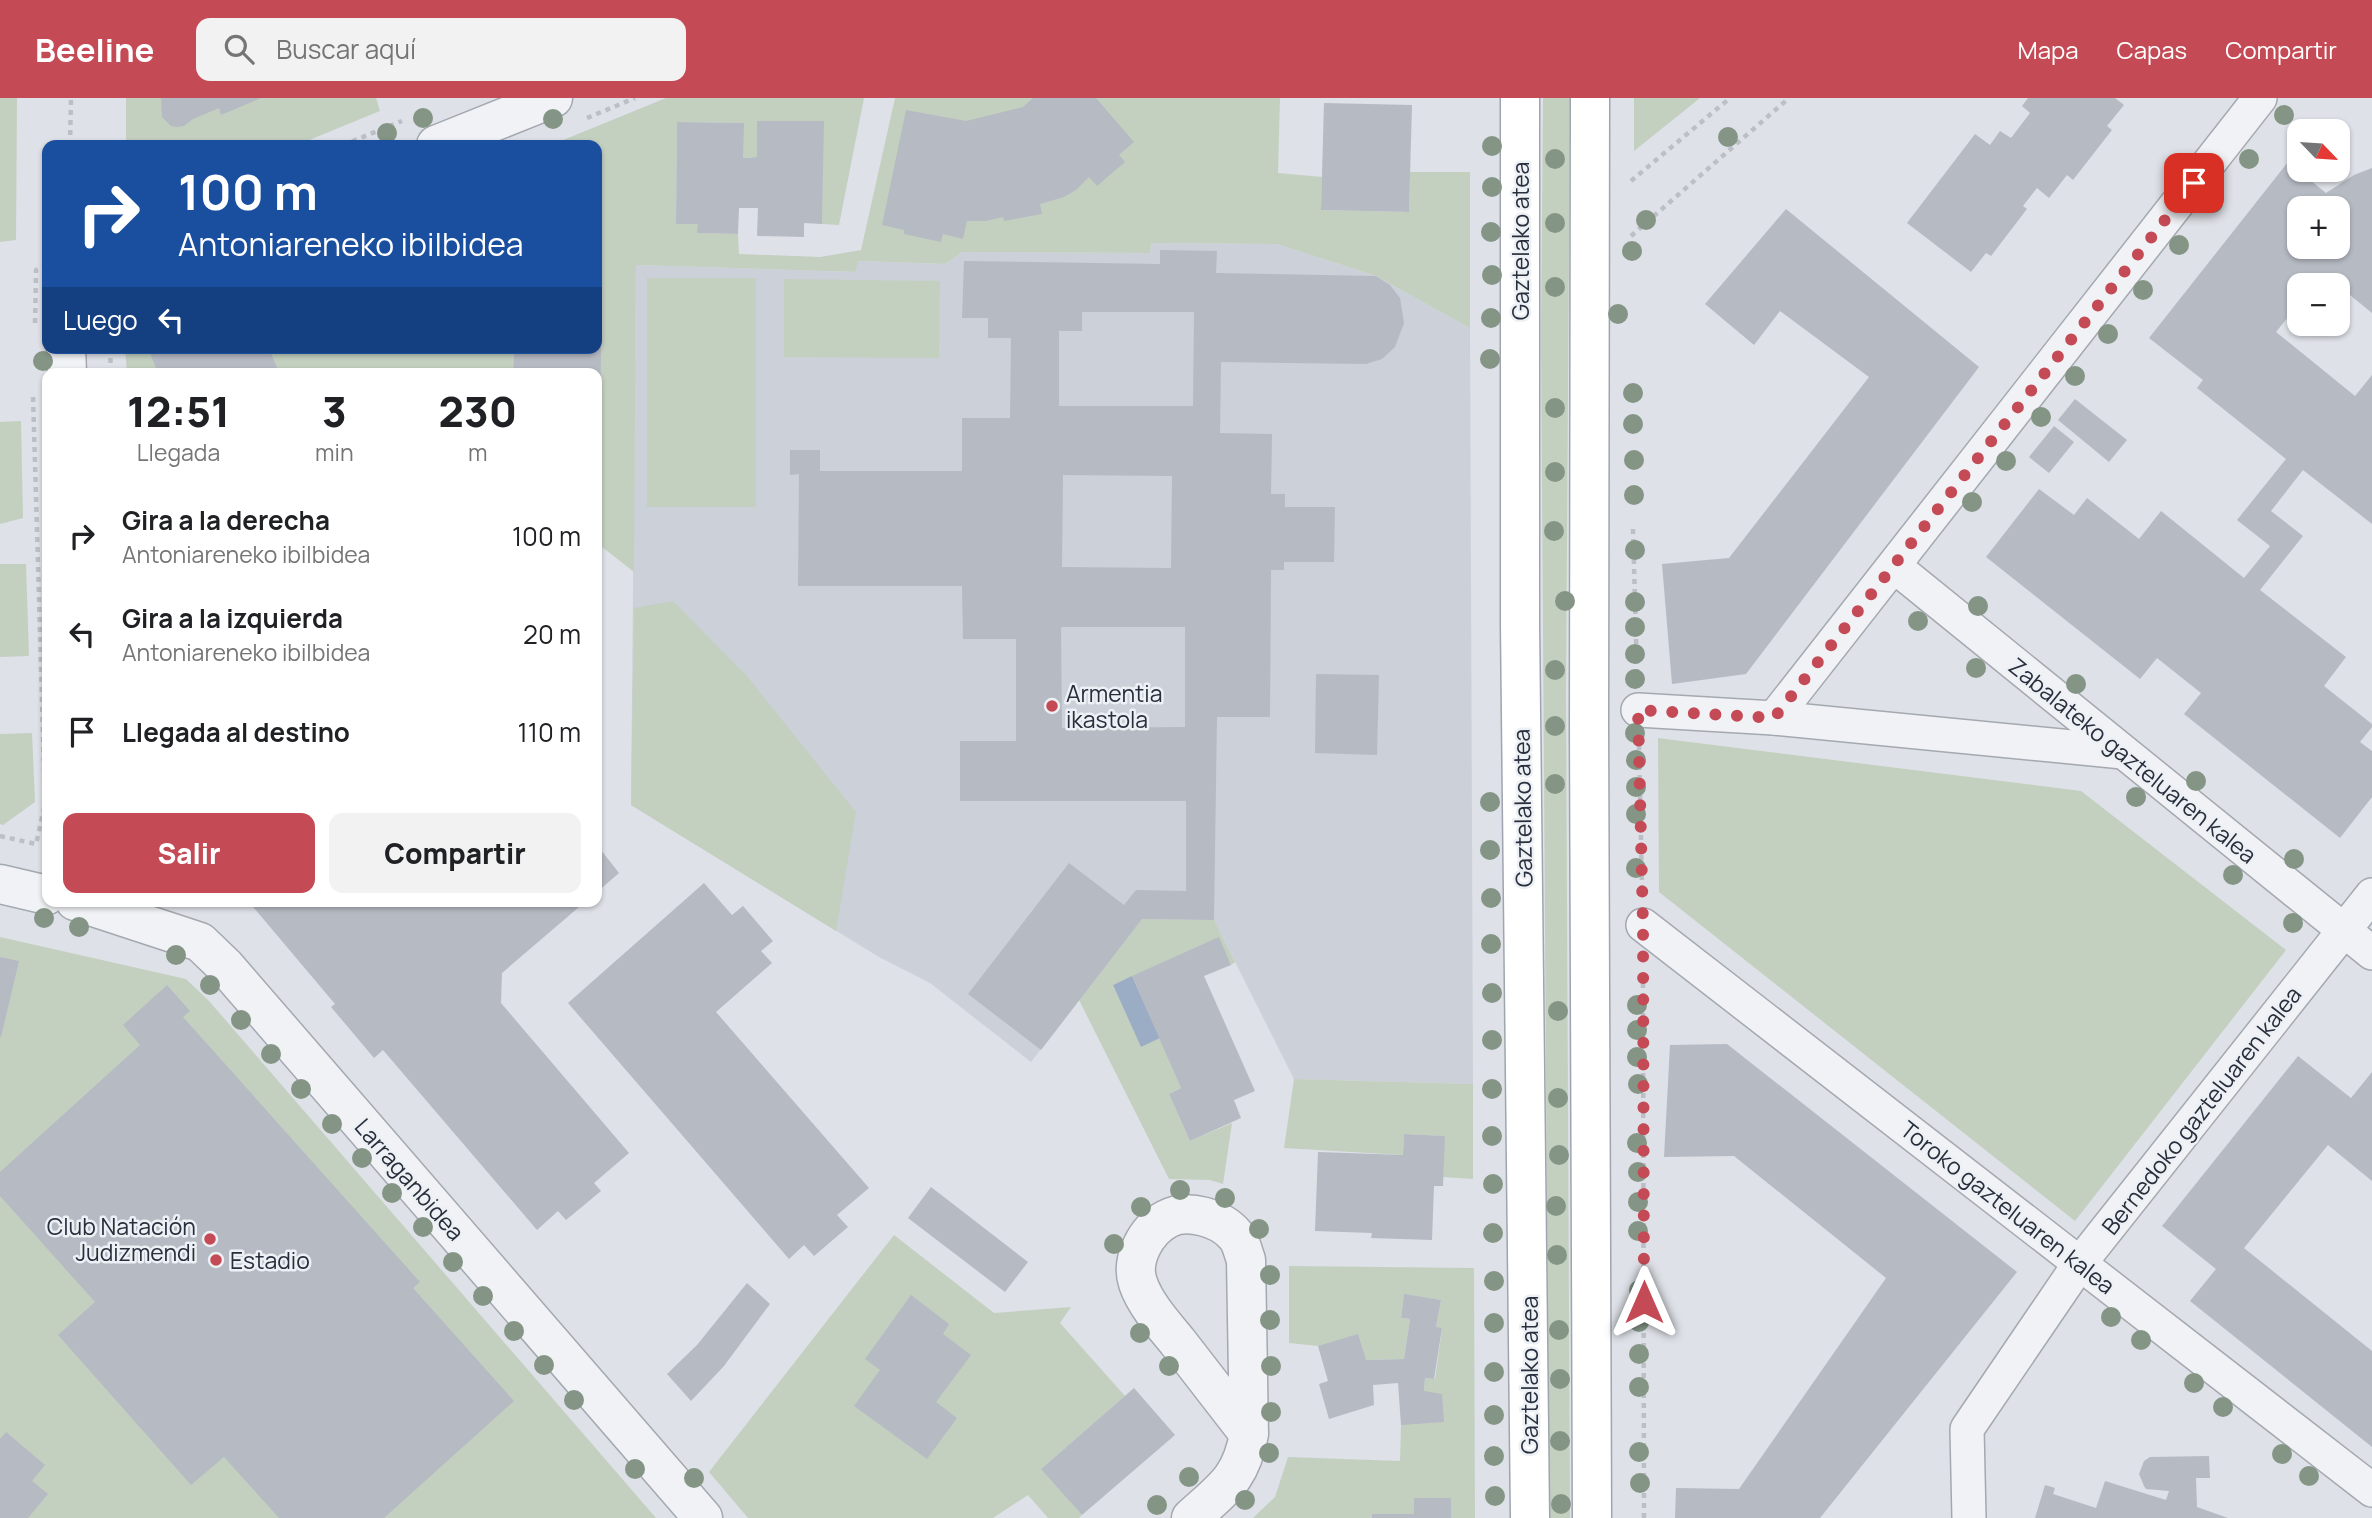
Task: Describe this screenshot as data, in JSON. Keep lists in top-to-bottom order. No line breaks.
{"streets":{"main road":["Gaztelako atea"],"street":["Zabalateko gazteluaren kalea","Bernedoko gazteluaren kalea","Larraganbidea","Toroko gazteluaren kalea"]},"crossings":[["Zabalateko gazteluaren kalea","Bernedoko gazteluaren kalea"],["Bernedoko gazteluaren kalea","Toroko gazteluaren kalea"]],"places":["Armentia ikastola","Club Natación Judizmendi","Estadio"],"north":"bottom right","page":{"header":"Beeline","search":"Buscar aquí","nav":["Mapa","Capas","Compartir"],"map_buttons":["+","−"],"turn":["100 m","Antoniareneko ibilbidea"],"then":"Luego","eta":["12:51","Llegada","3","min","230","m"],"list":[{"name":"Gira a la derecha","note":"Antoniareneko ibilbidea","value":"100 m"},{"name":"Gira a la izquierda","note":"Antoniareneko ibilbidea","value":"20 m"},{"name":"Llegada al destino","value":"110 m"}],"buttons":["Salir","Compartir"]}}
